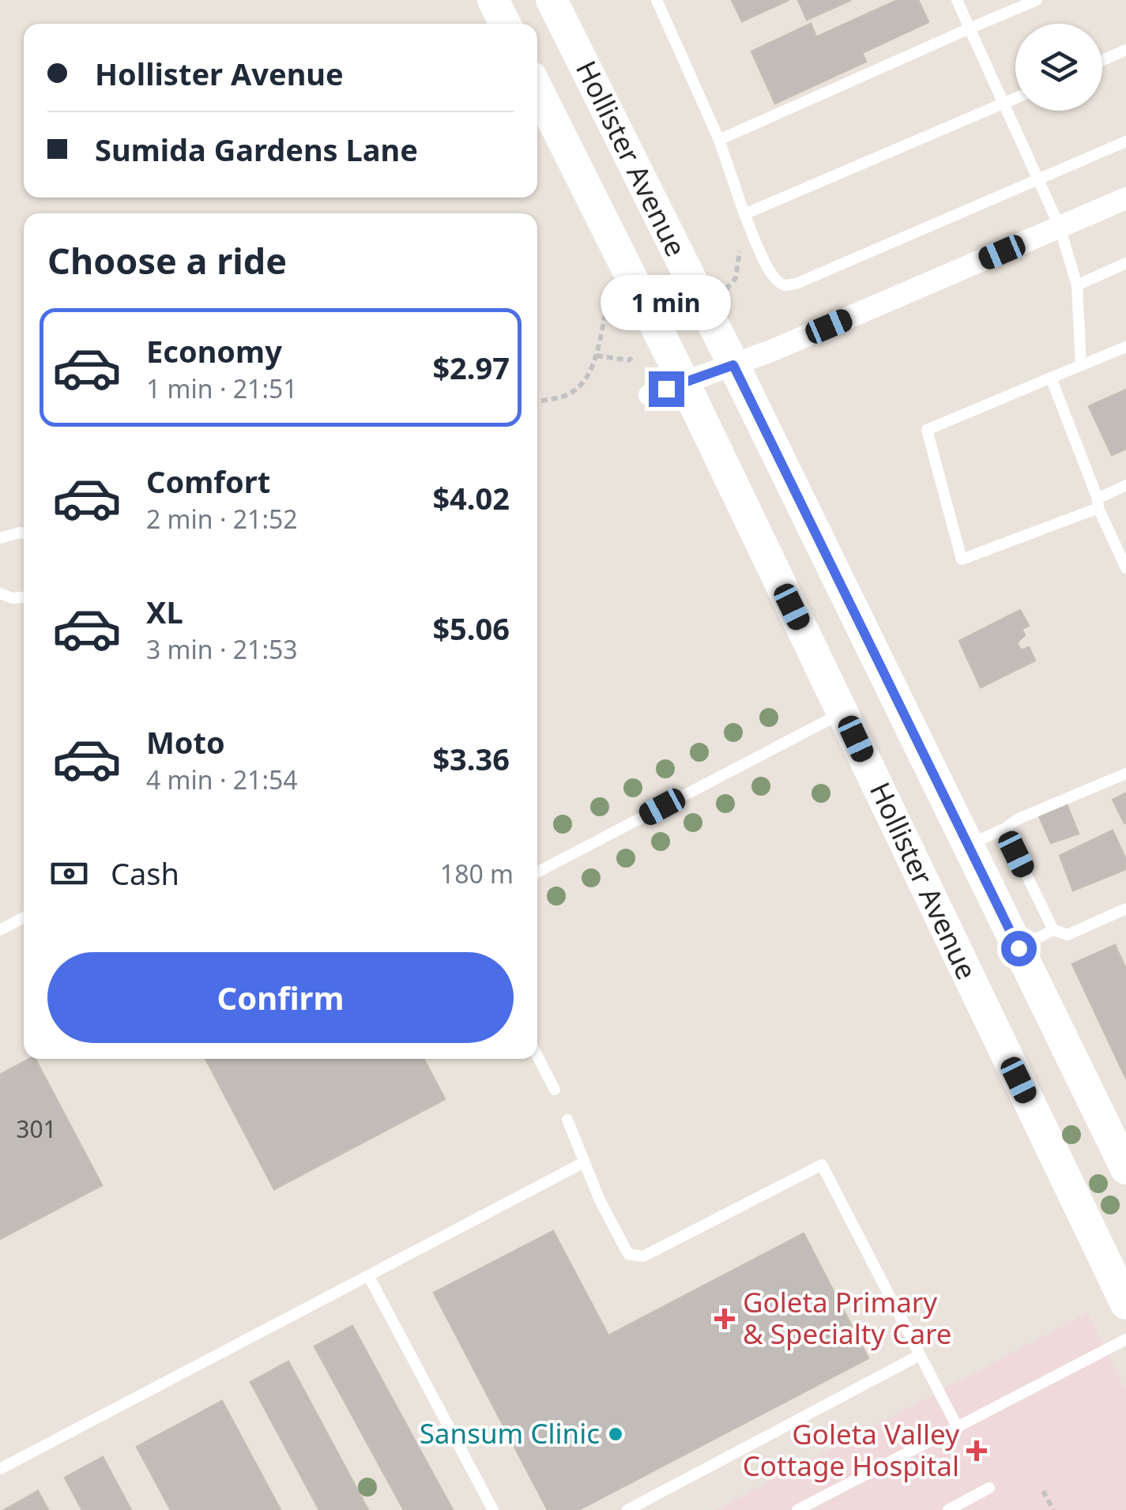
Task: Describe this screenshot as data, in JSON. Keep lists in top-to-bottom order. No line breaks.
{"streets":{"main road":["Hollister Avenue"]},"places":{"health":["Goleta Primary & Specialty Care","Goleta Valley Cottage Hospital"],"other":["Sansum Clinic"]},"house_numbers":["301"],"page":{"banner":["Hollister Avenue","Sumida Gardens Lane"],"heading":"Choose a ride","bubble":"1 min","list":[{"name":"Economy","note":"1 min · 21:51","value":"$2.97"},{"name":"Comfort","note":"2 min · 21:52","value":"$4.02"},{"name":"XL","note":"3 min · 21:53","value":"$5.06"},{"name":"Moto","note":"4 min · 21:54","value":"$3.36"}],"pay":["Cash","180 m"],"buttons":"Confirm"}}
